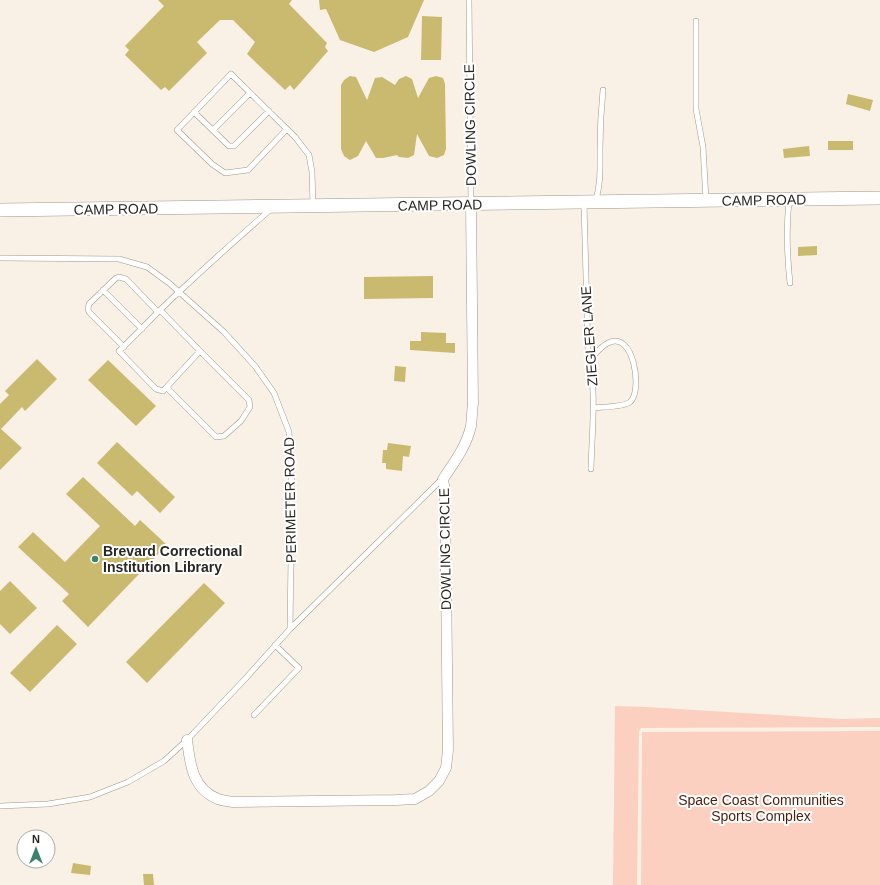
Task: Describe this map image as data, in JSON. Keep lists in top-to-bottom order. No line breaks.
{"streets":{"street":["DOWLING CIRCLE","CAMP ROAD"],"lane":["ZIEGLER LANE","PERIMETER ROAD"]},"crossings":[["DOWLING CIRCLE","CAMP ROAD"],["CAMP ROAD","ZIEGLER LANE"]],"parks":["Space Coast Communities Sports Complex"],"places":["Brevard Correctional Institution Library"],"north":"top"}
